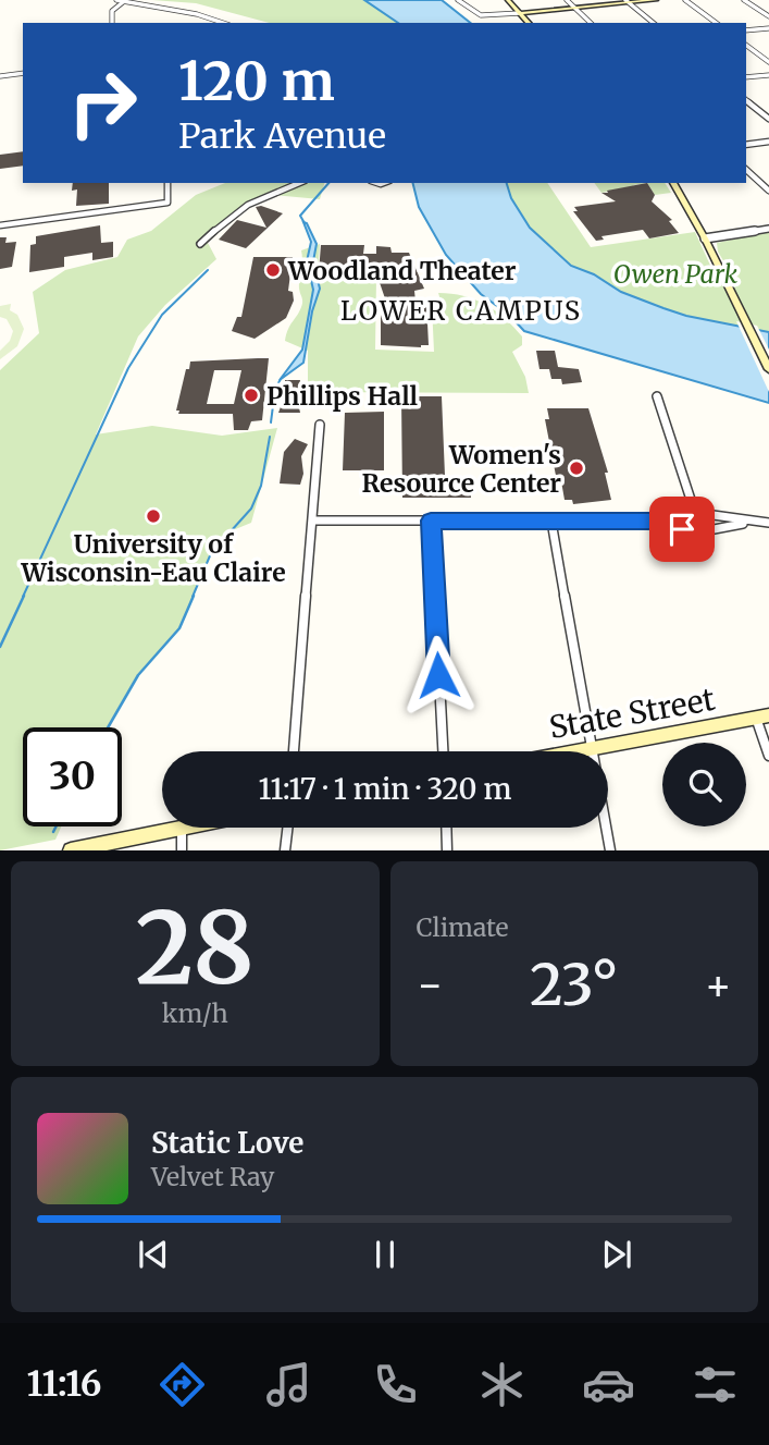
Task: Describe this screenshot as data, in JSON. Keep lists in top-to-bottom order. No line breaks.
{"streets":{"main road":["State Street"]},"districts":["LOWER CAMPUS"],"parks":["Owen Park"],"places":["Woodland Theater","Phillips Hall","Women's Resource Center","University of Wisconsin-Eau Claire"],"page":{"turn":["120 m","Park Avenue"],"limit":"30","trip":"11:17 · 1 min · 320 m","tile":[["28","km/h"],"Climate"],"heat":["−","23°","+"],"song":["Static Love","Velvet Ray"],"tabs":"11:16"}}
